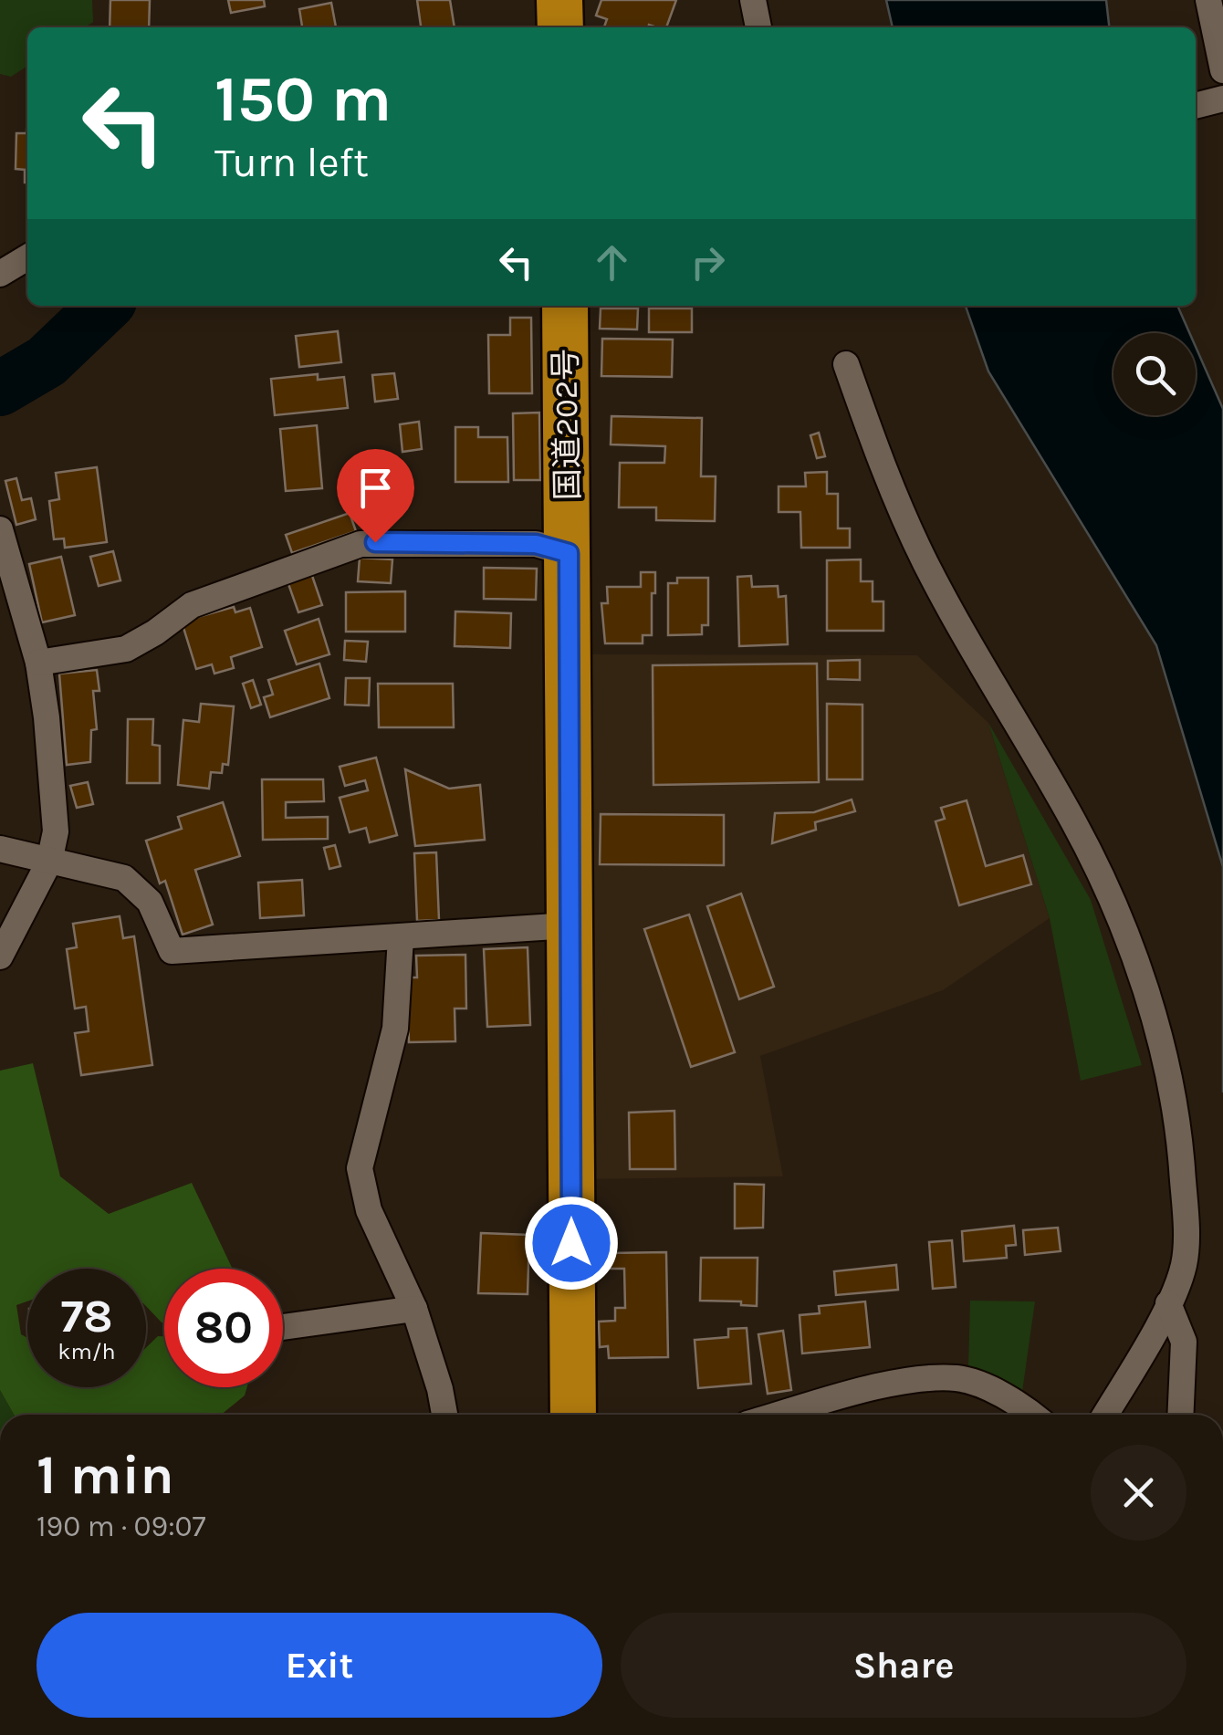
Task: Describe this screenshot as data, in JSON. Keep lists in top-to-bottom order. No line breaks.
{"streets":{"highway":["国道202号"]},"page":{"turn":["150 m","Turn left"],"speed":"78 km/h","limit":"80","heading":["1 min","190 m · 09:07"],"buttons":["Exit","Share"]}}
